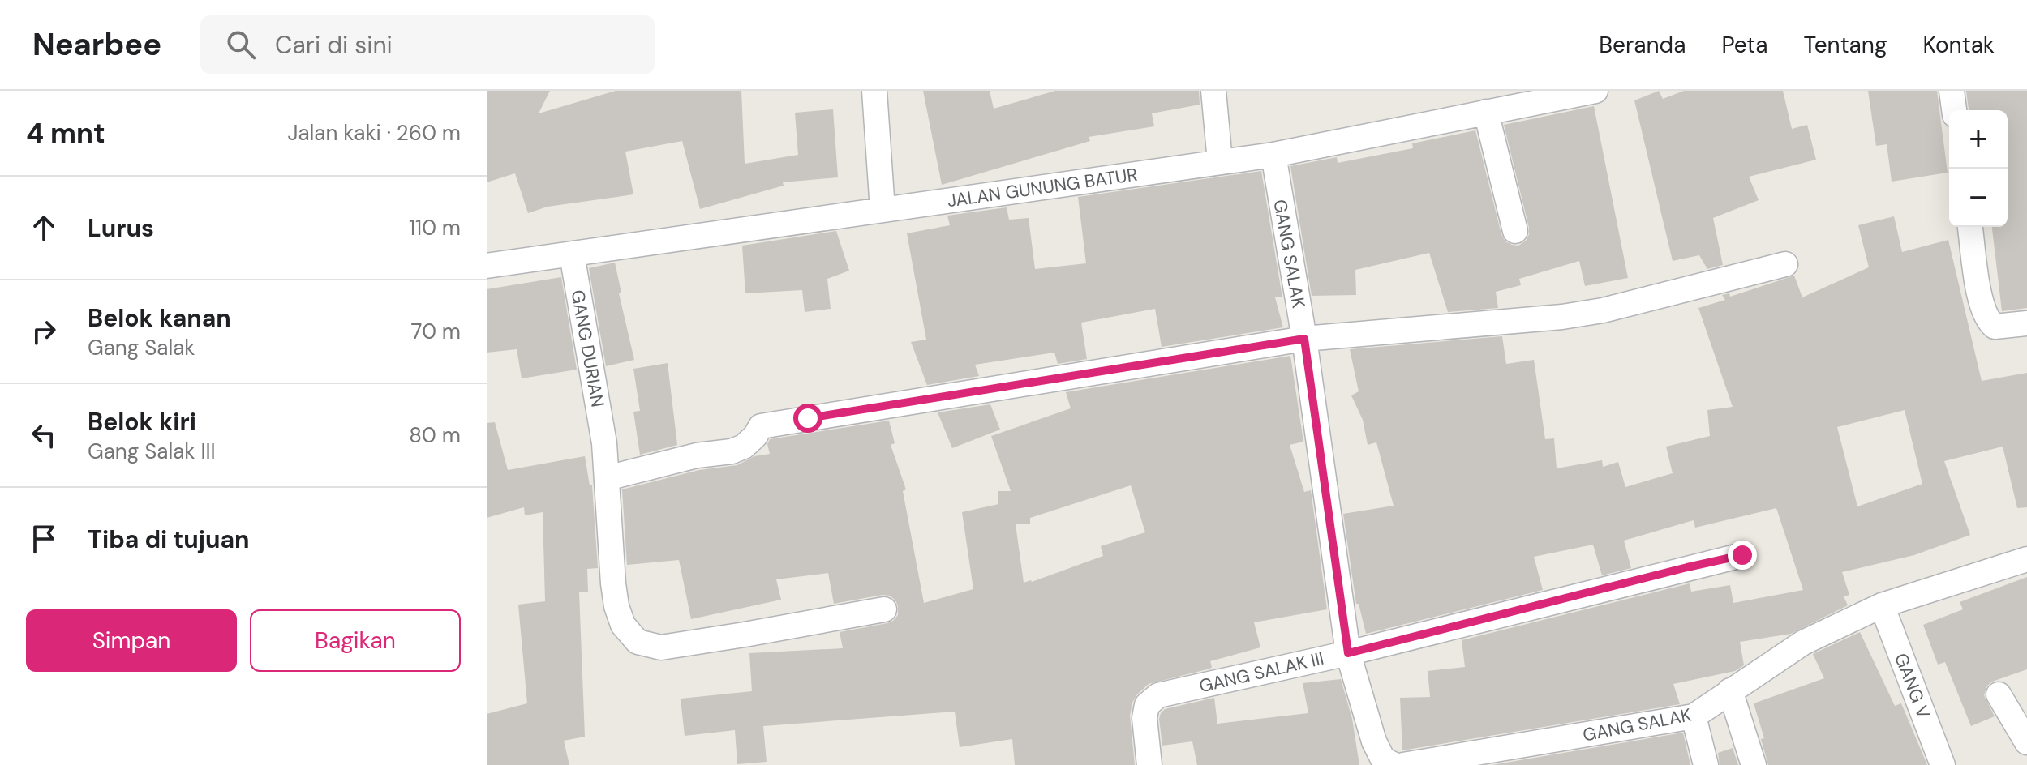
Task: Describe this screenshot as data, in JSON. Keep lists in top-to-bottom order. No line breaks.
{"streets":{"street":["JALAN GUNUNG BATUR","GANG SALAK","GANG DURIAN","GANG SALAK III","GANG V"]},"crossings":[["JALAN GUNUNG BATUR","GANG SALAK"],["JALAN GUNUNG BATUR","GANG DURIAN"],["GANG SALAK","GANG SALAK III"],["GANG SALAK","GANG V"]],"page":{"header":"Nearbee","search":"Cari di sini","nav":["Beranda","Peta","Tentang","Kontak"],"heading":["4 mnt","Jalan kaki · 260 m"],"map_buttons":["+","−"],"list":[["Lurus","110 m"],["Belok kanan","Gang Salak","70 m"],["Belok kiri","Gang Salak III","80 m"],"Tiba di tujuan"],"buttons":["Simpan","Bagikan"]}}
